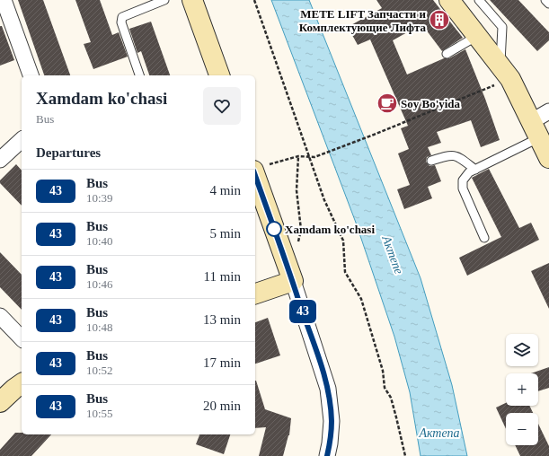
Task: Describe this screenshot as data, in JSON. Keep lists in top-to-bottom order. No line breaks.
{"water":["Актепе","Актепа"],"places":{"building":["METE LIFT Запчасти и Комплектующие Лифта"],"cafe":["Soy Bo'yida"],"other":["Xamdam ko'chasi"]},"lines":["bus line 43"],"page":{"on_map":"43","heading":[["Xamdam ko'chasi","Bus"],"Departures"],"list":[{"mark":"43","name":"Bus","note":"10:39","value":"4 min"},{"mark":"43","name":"Bus","note":"10:40","value":"5 min"},{"mark":"43","name":"Bus","note":"10:46","value":"11 min"},{"mark":"43","name":"Bus","note":"10:48","value":"13 min"},{"mark":"43","name":"Bus","note":"10:52","value":"17 min"},{"mark":"43","name":"Bus","note":"10:55","value":"20 min"}],"map_buttons":["+","−"]}}
